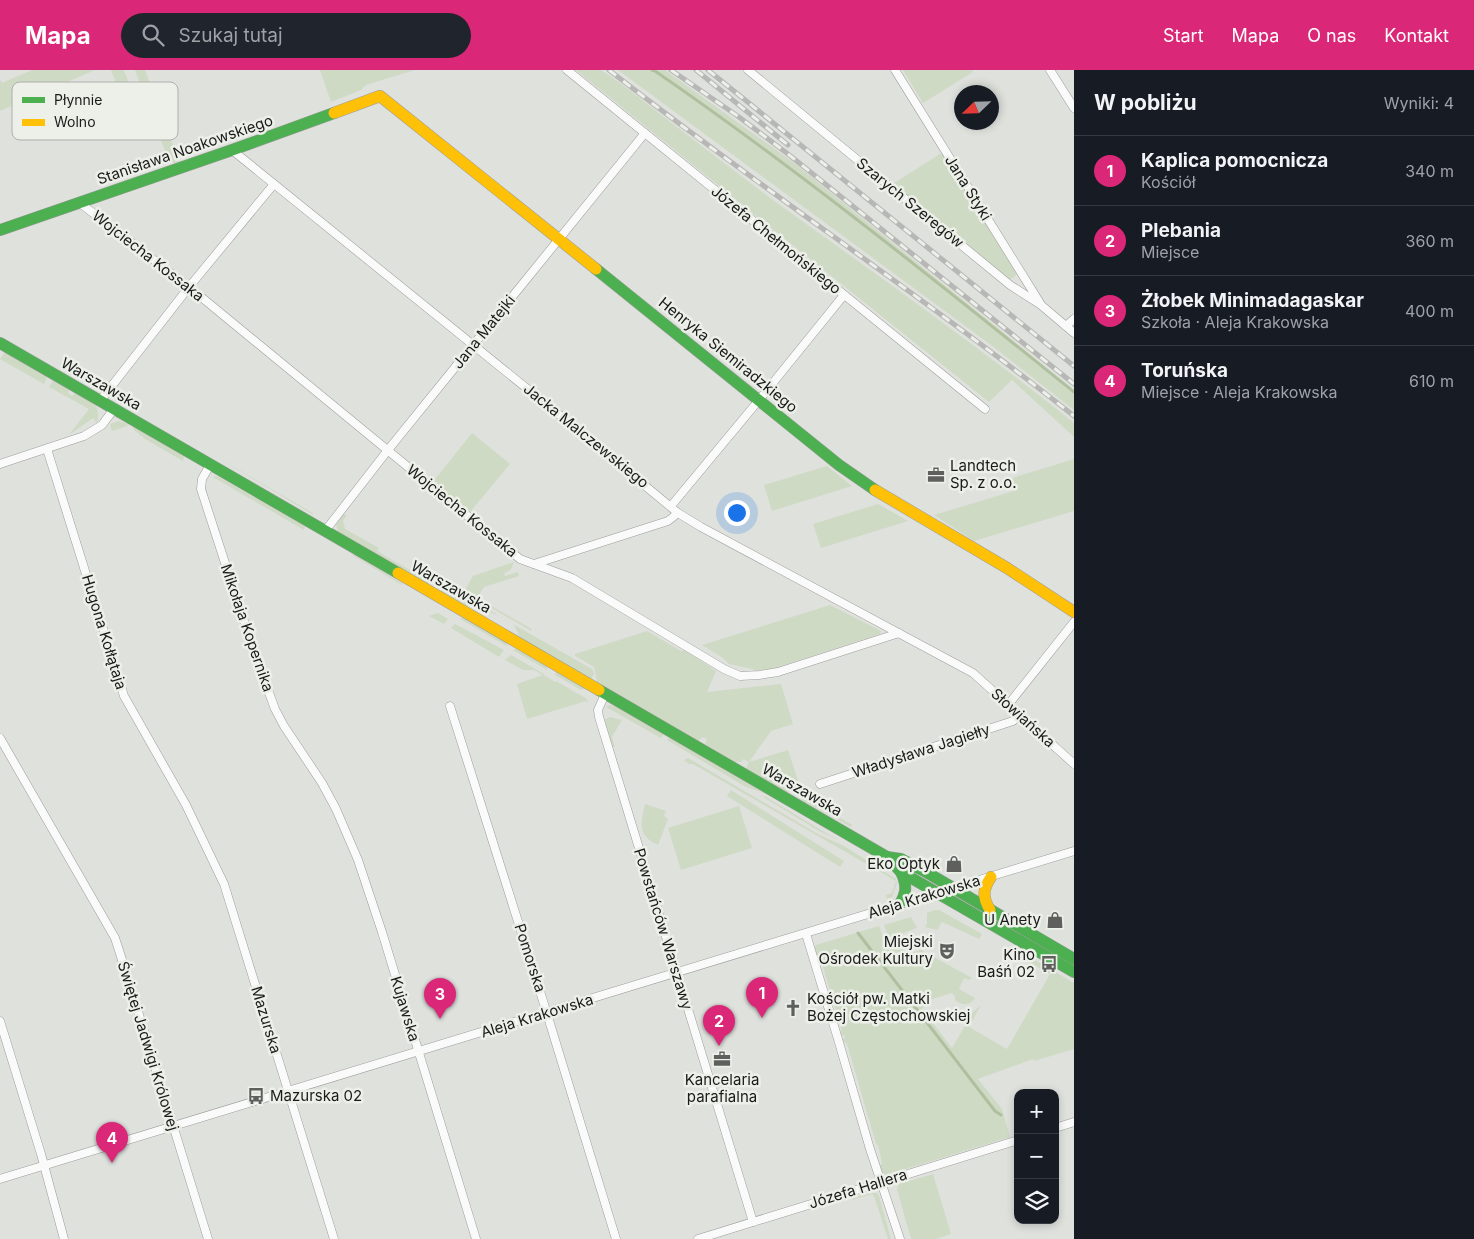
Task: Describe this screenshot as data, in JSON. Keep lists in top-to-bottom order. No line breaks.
{"streets":{"street":["Stanisława Noakowskiego","Jana Styki","Szarych Szeregów","Józefa Chełmońskiego","Wojciecha Kossaka","Jana Matejki","Henryka Siemiradzkiego","Warszawska","Jacka Malczewskiego","Mikołaja Kopernika","Hugona Kołłątaja","Słowiańska","Władysława Jagiełły","Aleja Krakowska","Powstańców Warszawy","Pomorska","Kujawska","Mazurska","Świętej Jadwigi Królowej","Józefa Hallera"]},"crossings":[["Stanisława Noakowskiego","Wojciecha Kossaka"],["Stanisława Noakowskiego","Henryka Siemiradzkiego"],["Stanisława Noakowskiego","Jacka Malczewskiego"],["Jana Styki","Szarych Szeregów"],["Józefa Chełmońskiego","Jana Matejki"],["Wojciecha Kossaka","Jana Matejki"],["Wojciecha Kossaka","Jacka Malczewskiego"],["Jana Matejki","Henryka Siemiradzkiego"],["Jana Matejki","Warszawska"],["Jana Matejki","Jacka Malczewskiego"],["Warszawska","Mikołaja Kopernika"],["Warszawska","Aleja Krakowska"],["Warszawska","Powstańców Warszawy"],["Jacka Malczewskiego","Słowiańska"],["Mikołaja Kopernika","Kujawska"],["Hugona Kołłątaja","Mazurska"],["Słowiańska","Władysława Jagiełły"],["Aleja Krakowska","Powstańców Warszawy"],["Aleja Krakowska","Pomorska"],["Aleja Krakowska","Kujawska"],["Aleja Krakowska","Mazurska"],["Aleja Krakowska","Świętej Jadwigi Królowej"],["Powstańców Warszawy","Józefa Hallera"]],"places":{"office":["Landtech Sp. z o.o.","Kancelaria parafialna"],"shop":["Eko Optyk","U Anety"],"theatre":["Miejski Ośrodek Kultury"],"bus stop":["Kino Baśń 02","Mazurska 02"],"church":["Kościół pw. Matki Bożej Częstochowskiej"]},"legend":["Płynnie","Wolno"],"north":"bottom left","page":{"header":"Mapa","search":"Szukaj tutaj","nav":["Start","Mapa","O nas","Kontakt"],"heading":["W pobliżu","Wyniki: 4"],"list":[{"mark":"1","name":"Kaplica pomocnicza","note":"Kościół","value":"340 m"},{"mark":"2","name":"Plebania","note":"Miejsce","value":"360 m"},{"mark":"3","name":"Żłobek Minimadagaskar","note":"Szkoła · Aleja Krakowska","value":"400 m"},{"mark":"4","name":"Toruńska","note":"Miejsce · Aleja Krakowska","value":"610 m"}],"pins":["1","3","2","4"],"map_buttons":["+","−"]}}
